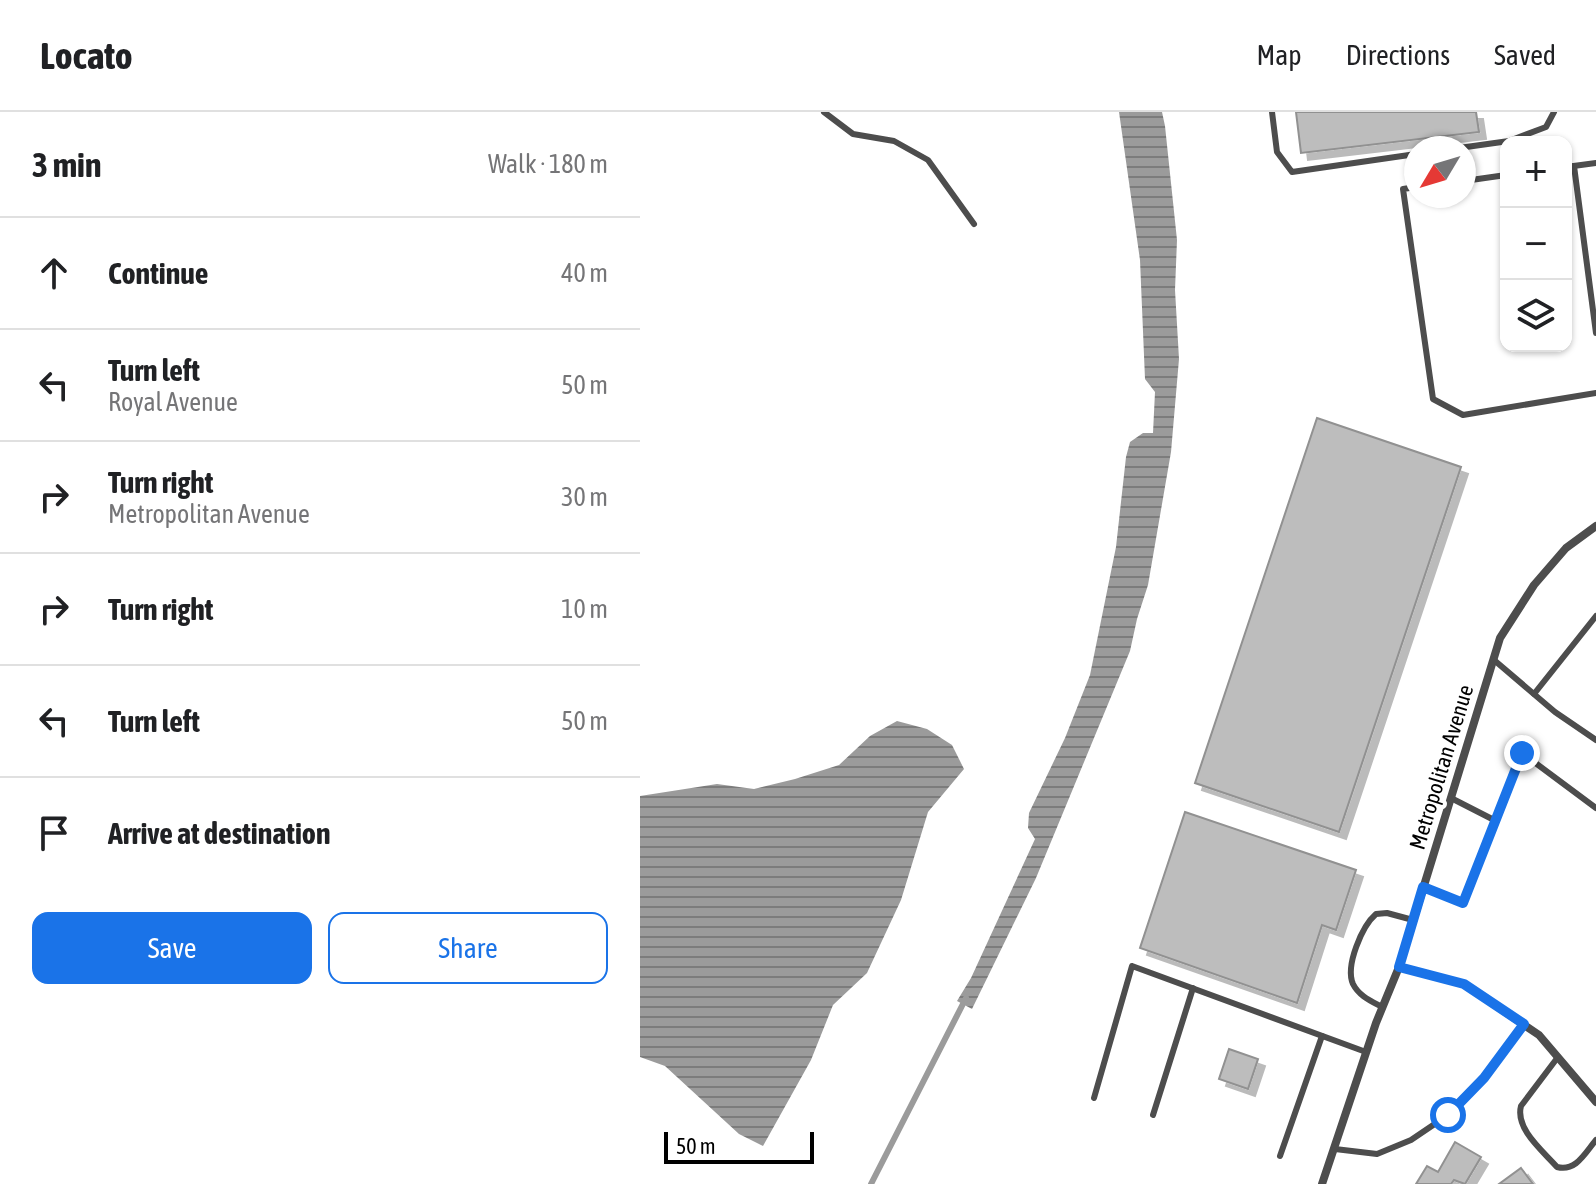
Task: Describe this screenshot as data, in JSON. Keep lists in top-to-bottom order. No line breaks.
{"streets":{"street":["Metropolitan Avenue"]},"scale_bar":"50 m","north":"bottom left","page":{"header":"Locato","nav":["Map","Directions","Saved"],"heading":["3 min","Walk · 180 m"],"map_buttons":["+","−"],"list":[["Continue","40 m"],["Turn left","Royal Avenue","50 m"],["Turn right","Metropolitan Avenue","30 m"],["Turn right","10 m"],["Turn left","50 m"],"Arrive at destination"],"buttons":["Save","Share"],"scale":"50 m"}}
